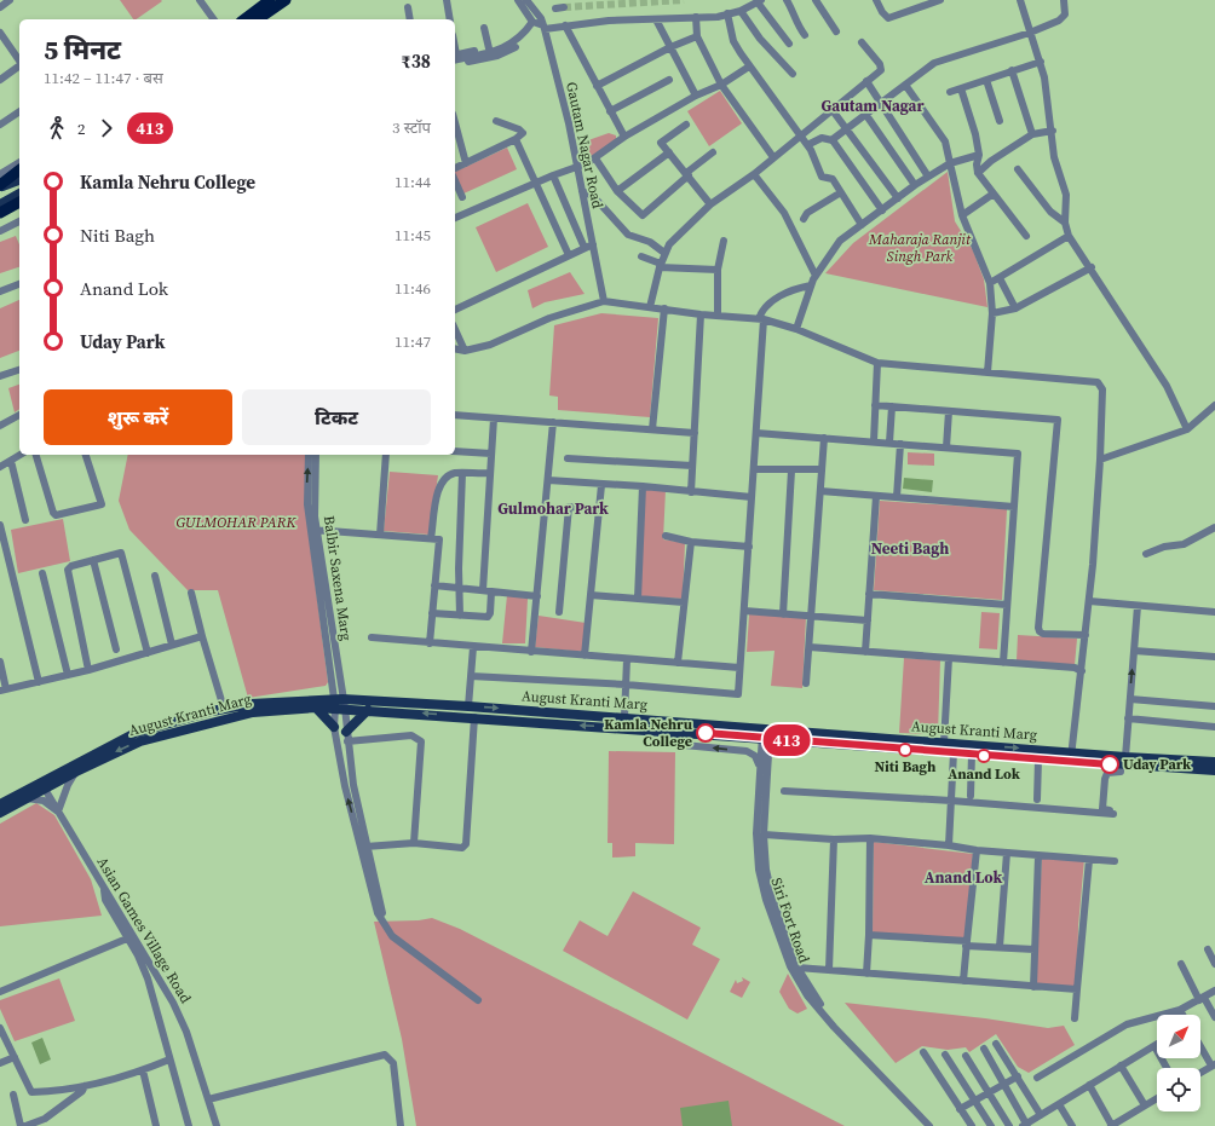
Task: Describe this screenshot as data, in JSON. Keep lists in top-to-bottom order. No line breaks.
{"streets":{"main road":["August Kranti Marg"],"street":["Gautam Nagar Road","Balbir Saxena Marg","Siri Fort Road","Asian Games Village Road"]},"crossings":[["Balbir Saxena Marg","August Kranti Marg"],["August Kranti Marg","Siri Fort Road"],["August Kranti Marg","Asian Games Village Road"]],"districts":["Gautam Nagar","Gulmohar Park","Neeti Bagh","Anand Lok"],"parks":["Maharaja Ranjit Singh Park","GULMOHAR PARK"],"places":["Kamla Nehru College","Niti Bagh","Anand Lok","Uday Park"],"lines":["bus line 413"],"north":"top right","page":{"on_map":"413","heading":["5 मिनट","11:42 – 11:47 · बस","₹38"],"legs":["2","413","3 स्टॉप"],"list":[{"name":"Kamla Nehru College","value":"11:44"},{"name":"Niti Bagh","value":"11:45"},{"name":"Anand Lok","value":"11:46"},{"name":"Uday Park","value":"11:47"}],"buttons":["शुरू करें","टिकट"]}}
